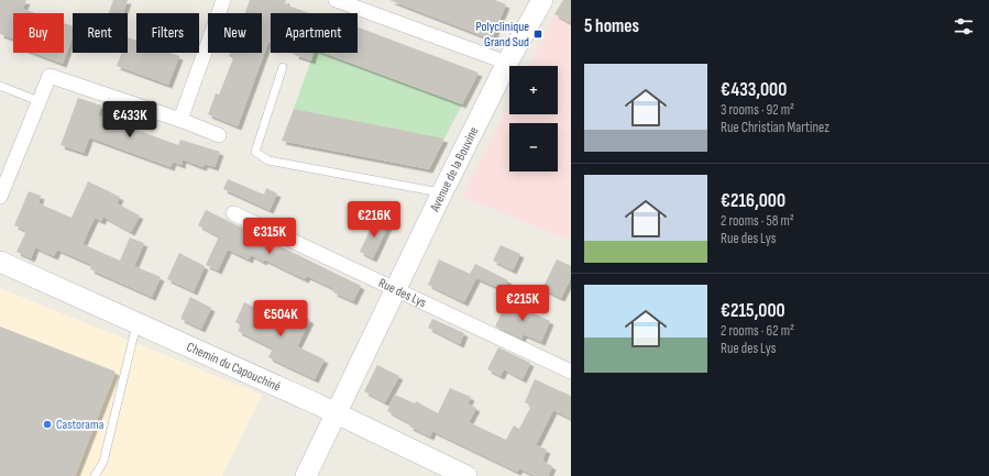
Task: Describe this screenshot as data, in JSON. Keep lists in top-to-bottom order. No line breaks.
{"streets":{"street":["Avenue de la Bouvine","Rue des Lys","Chemin du Capouchiné"]},"crossings":[["Avenue de la Bouvine","Rue des Lys"],["Avenue de la Bouvine","Chemin du Capouchiné"]],"places":{"transit":["Polyclinique Grand Sud"],"other":["Castorama"]},"page":{"heading":"5 homes","chip":["Buy","Rent","Filters","New","Apartment"],"list":[{"name":"€433,000","note":"3 rooms · 92 m² · Rue Christian Martinez"},{"name":"€216,000","note":"2 rooms · 58 m² · Rue des Lys"},{"name":"€215,000","note":"2 rooms · 62 m² · Rue des Lys"}],"map_buttons":["+","−"],"price":["€433K","€216K","€315K","€215K","€504K"]}}
